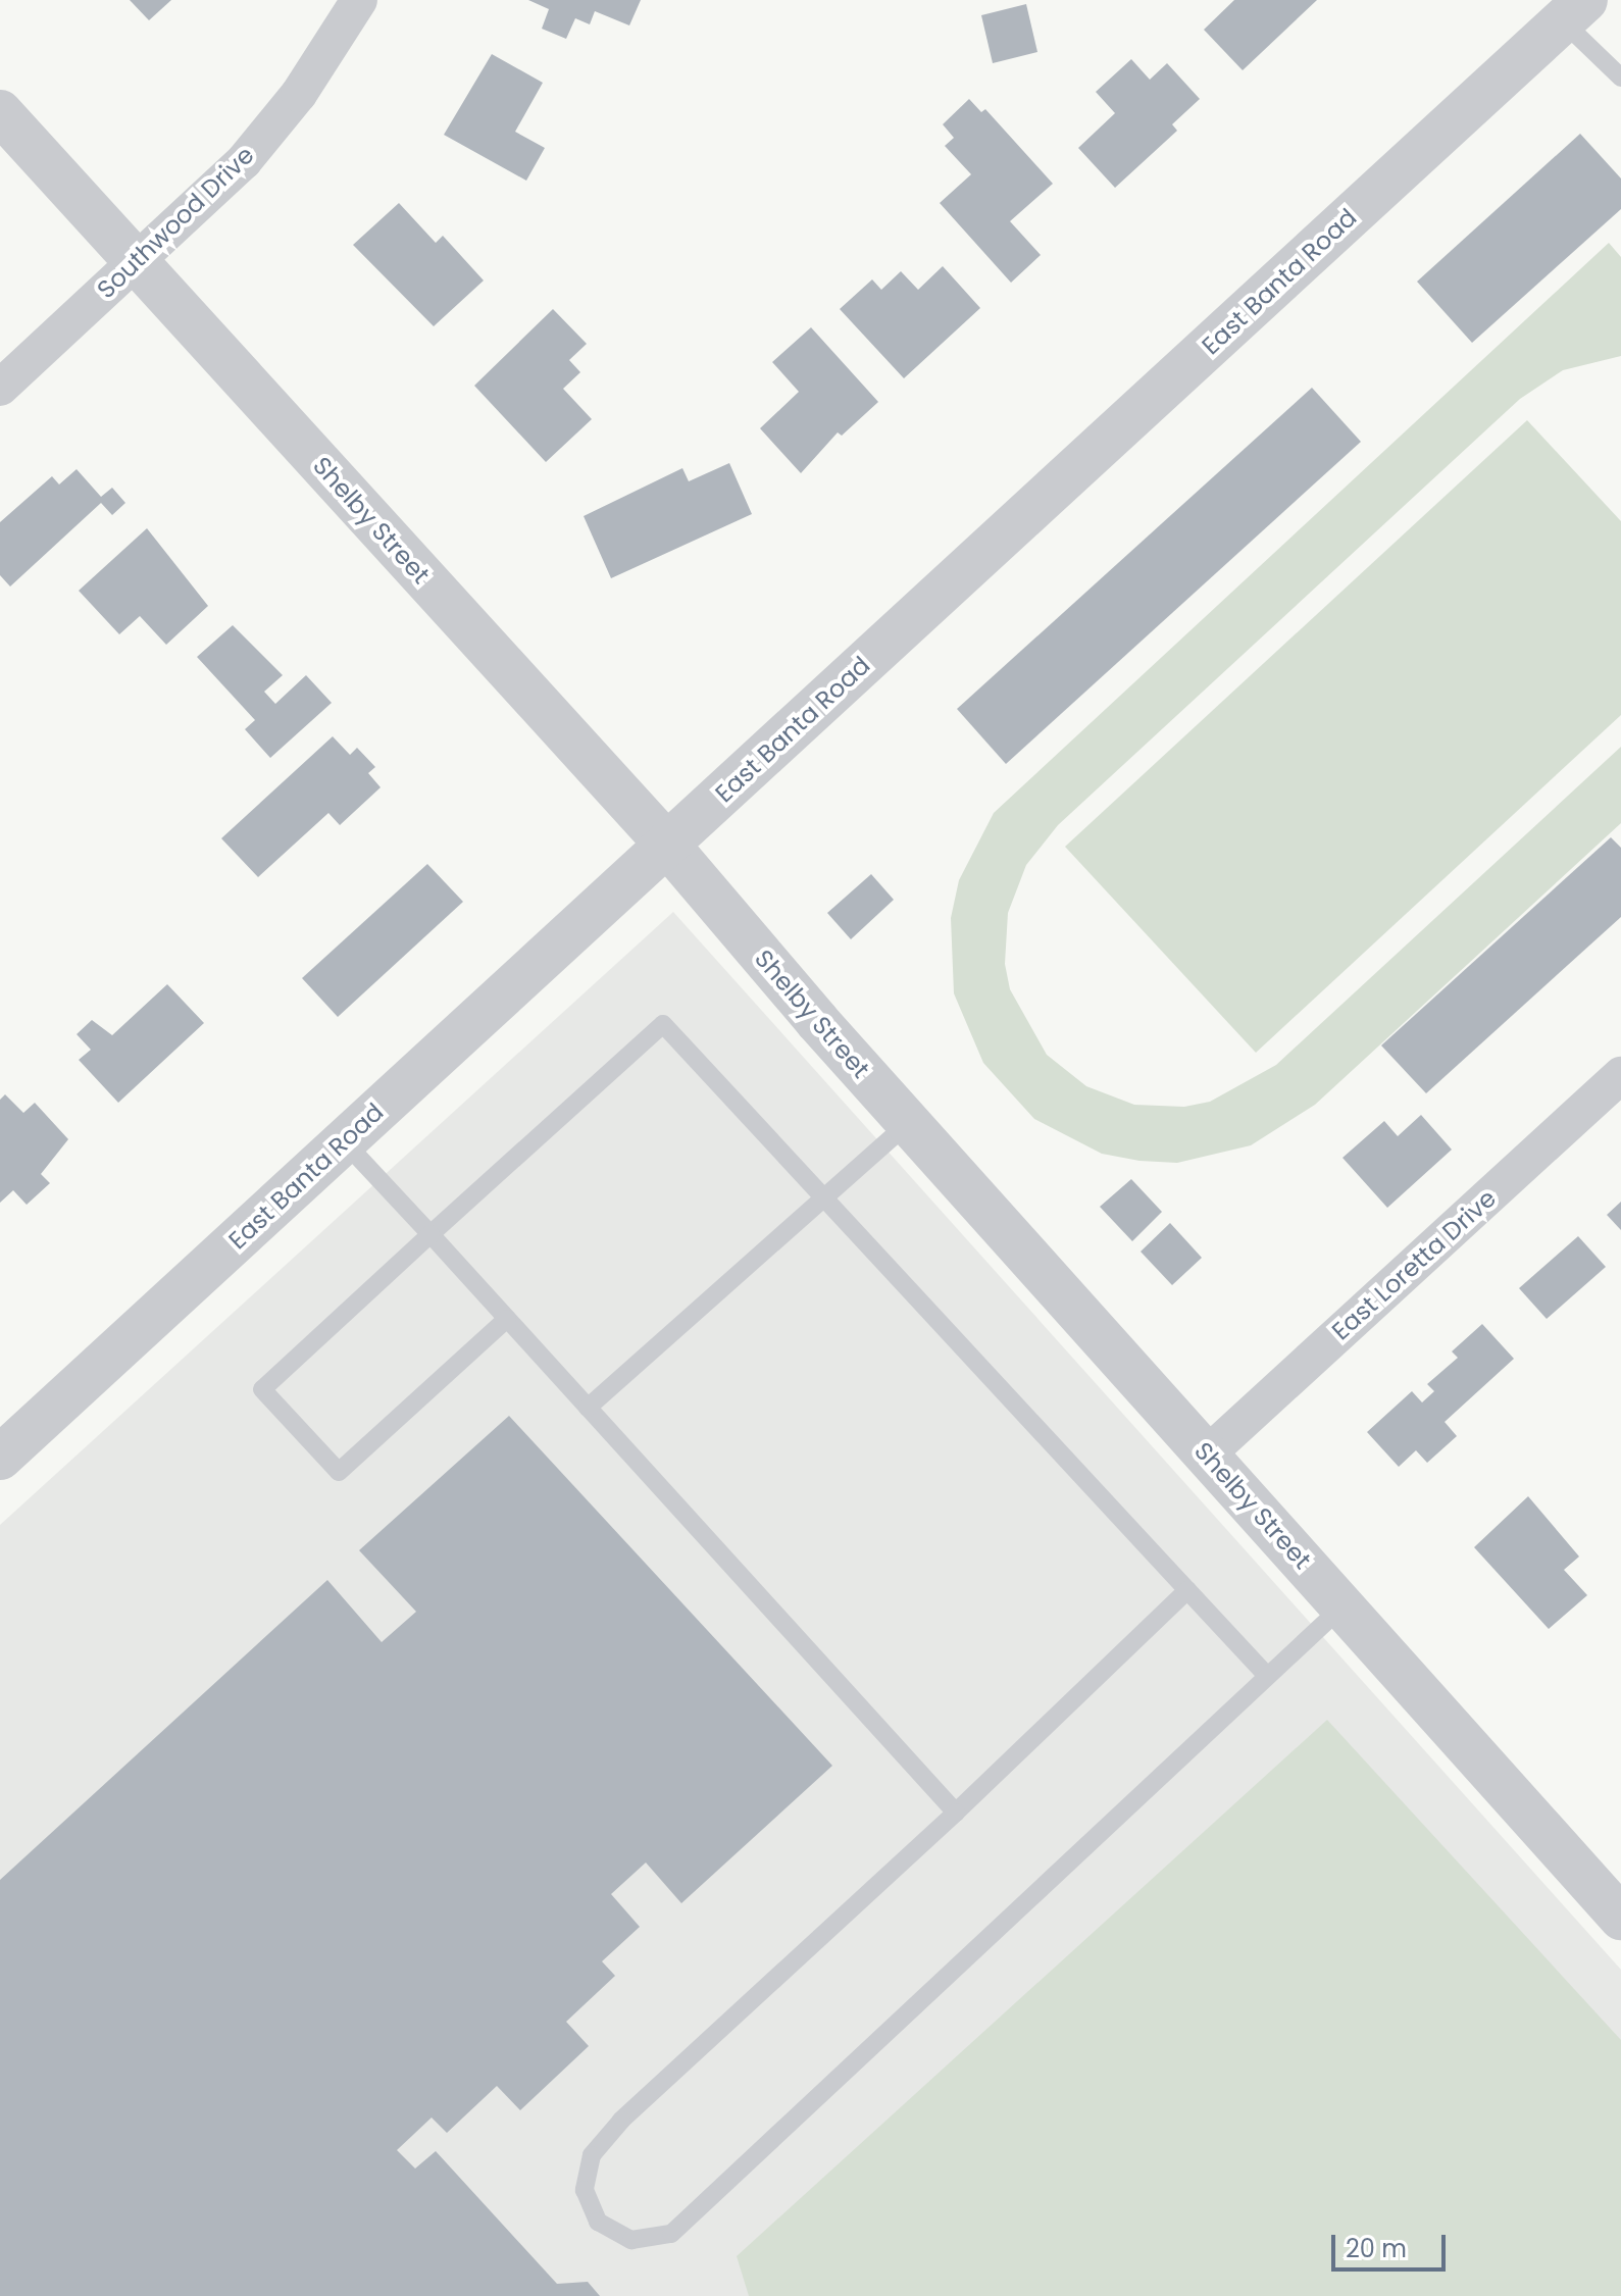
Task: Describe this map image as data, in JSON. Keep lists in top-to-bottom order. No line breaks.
{"streets":{"street":["Southwood Drive","East Banta Road","Shelby Street","East Loretta Drive"]},"crossings":[["Southwood Drive","Shelby Street"],["East Banta Road","Shelby Street"],["Shelby Street","East Loretta Drive"]],"scale_bar":"20 m"}
